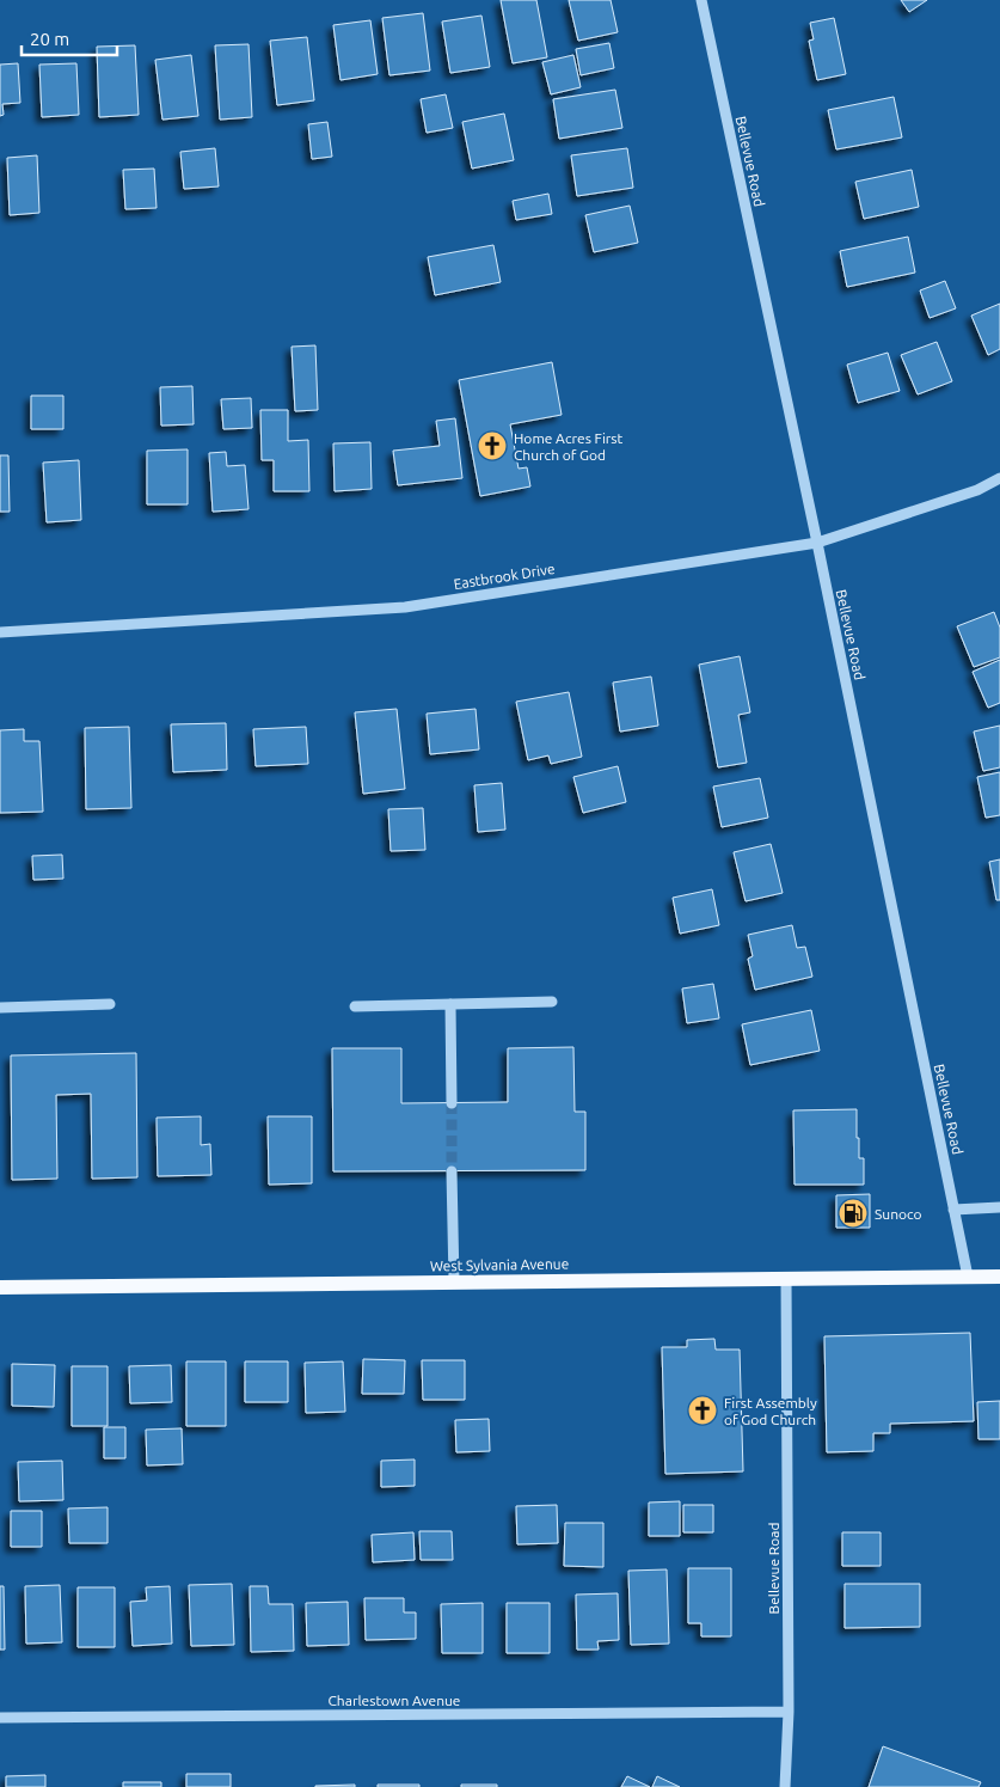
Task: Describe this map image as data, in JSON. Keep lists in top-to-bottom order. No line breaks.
{"streets":{"main road":["West Sylvania Avenue"],"street":["Bellevue Road","Eastbrook Drive","Charlestown Avenue"]},"crossings":[["Bellevue Road","Eastbrook Drive"],["Bellevue Road","West Sylvania Avenue"],["Bellevue Road","Charlestown Avenue"]],"places":{"church":["Home Acres First Church of God","First Assembly of God Church"],"fuel station":["Sunoco"]},"scale_bar":"20 m"}
